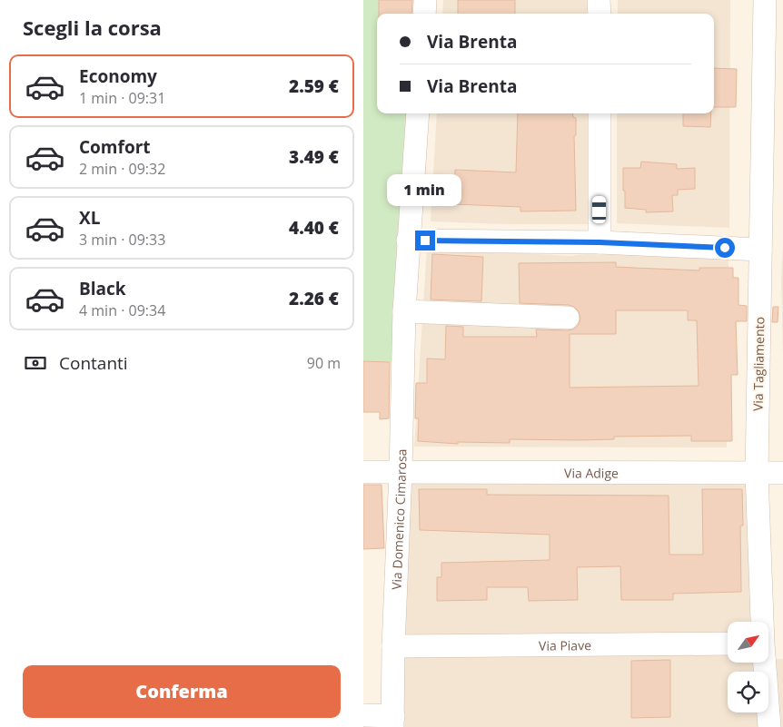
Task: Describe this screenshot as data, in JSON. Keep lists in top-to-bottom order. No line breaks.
{"streets":{"street":["Via Tagliamento","Via Adige","Via Domenico Cimarosa","Via Piave"]},"crossings":[["Via Tagliamento","Via Adige"],["Via Adige","Via Domenico Cimarosa"],["Via Domenico Cimarosa","Via Piave"]],"north":"top right","page":{"heading":"Scegli la corsa","banner":["Via Brenta","Via Brenta"],"list":[{"name":"Economy","note":"1 min · 09:31","value":"2.59 €"},{"name":"Comfort","note":"2 min · 09:32","value":"3.49 €"},{"name":"XL","note":"3 min · 09:33","value":"4.40 €"},{"name":"Black","note":"4 min · 09:34","value":"2.26 €"}],"bubble":"1 min","pay":["Contanti","90 m"],"buttons":"Conferma"}}
